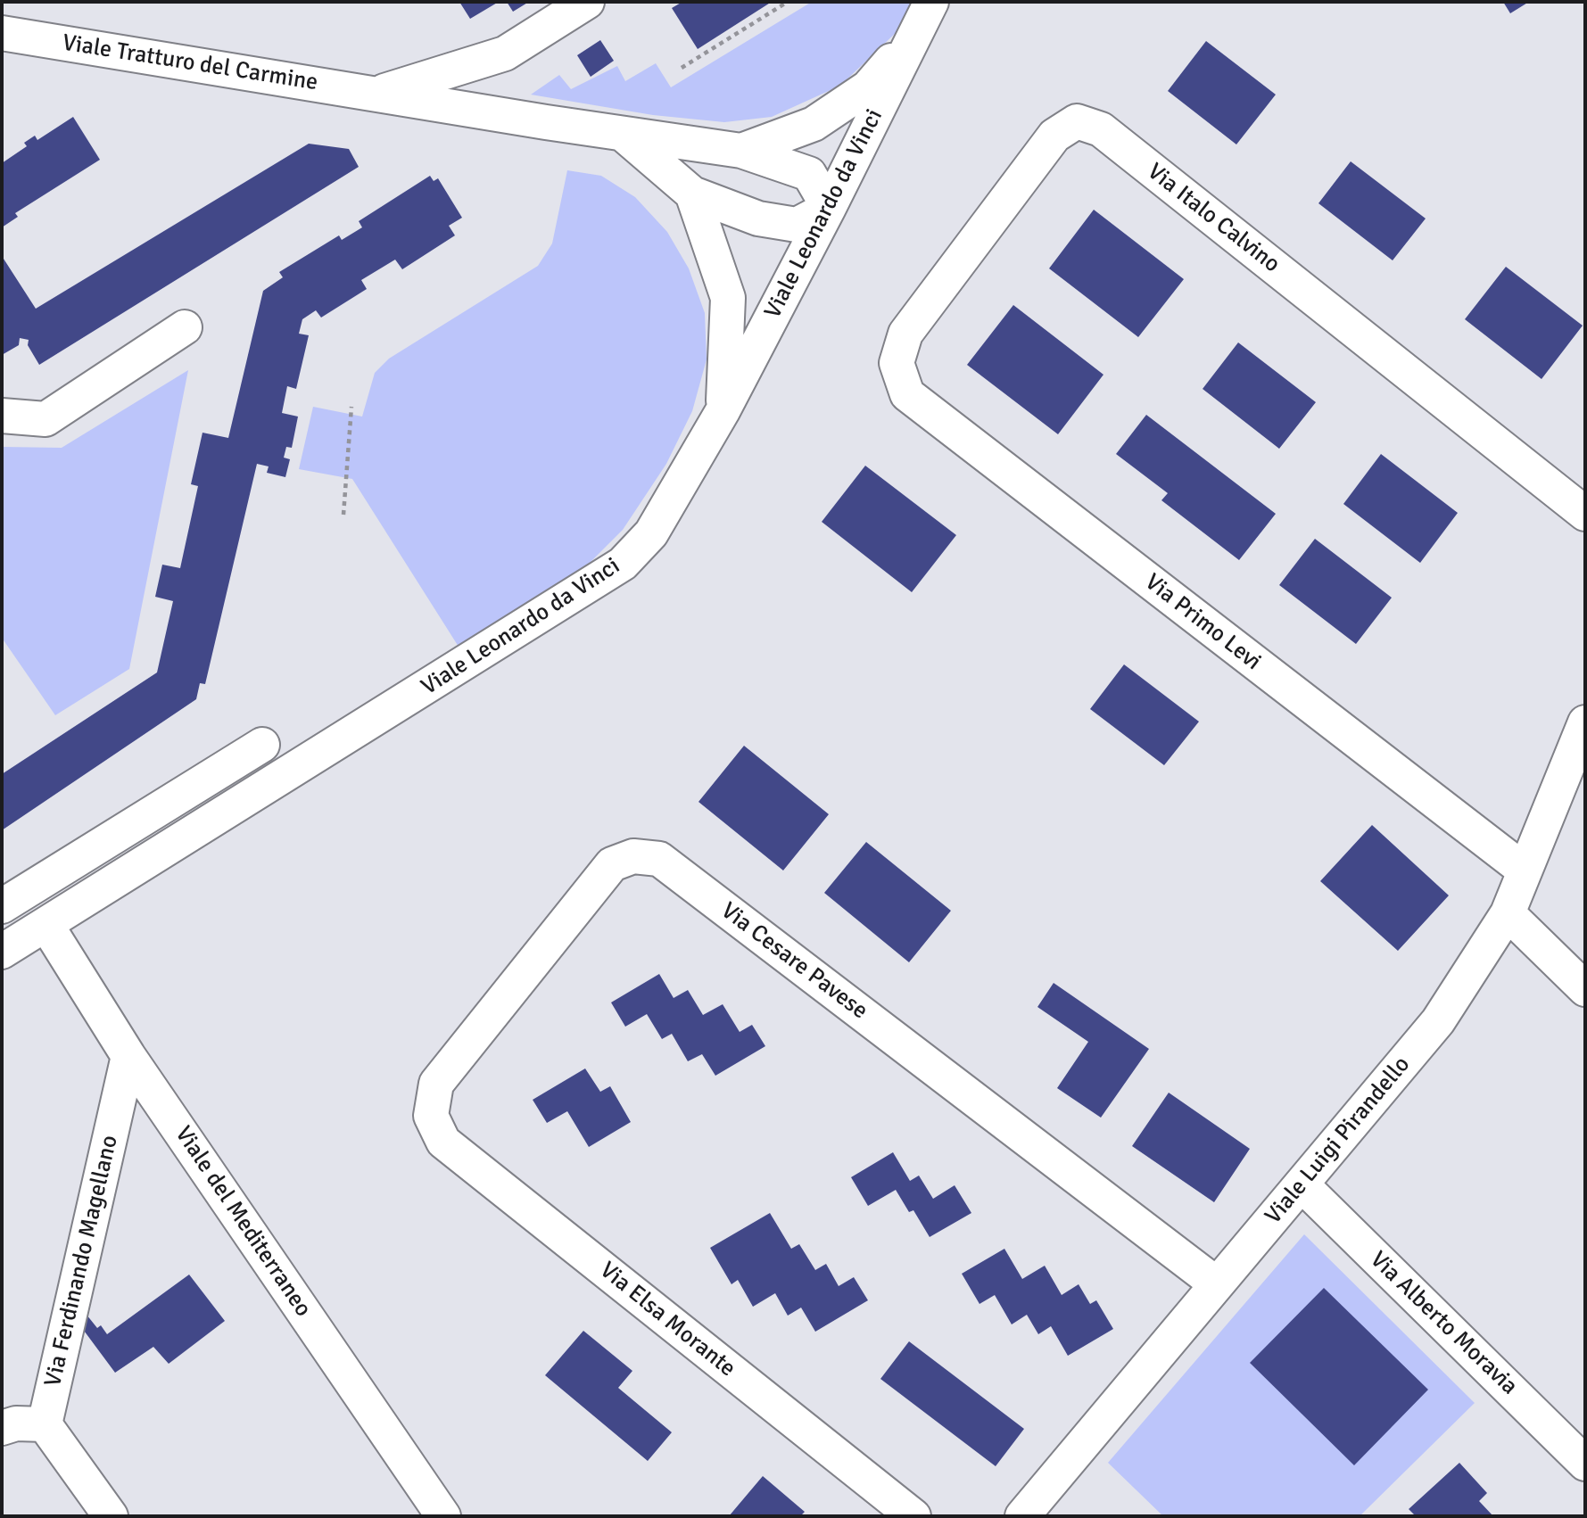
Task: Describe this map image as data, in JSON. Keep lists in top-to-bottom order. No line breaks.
{"streets":{"street":["Viale Tratturo del Carmine","Viale Leonardo da Vinci","Via Italo Calvino","Via Primo Levi","Via Cesare Pavese","Viale Luigi Pirandello","Viale del Mediterraneo","Via Ferdinando Magellano","Via Elsa Morante","Via Alberto Moravia"]},"crossings":[["Viale Leonardo da Vinci","Viale del Mediterraneo"],["Via Italo Calvino","Via Primo Levi"],["Via Primo Levi","Viale Luigi Pirandello"],["Via Cesare Pavese","Viale Luigi Pirandello"],["Via Cesare Pavese","Via Elsa Morante"],["Viale Luigi Pirandello","Via Alberto Moravia"],["Viale del Mediterraneo","Via Ferdinando Magellano"]]}
